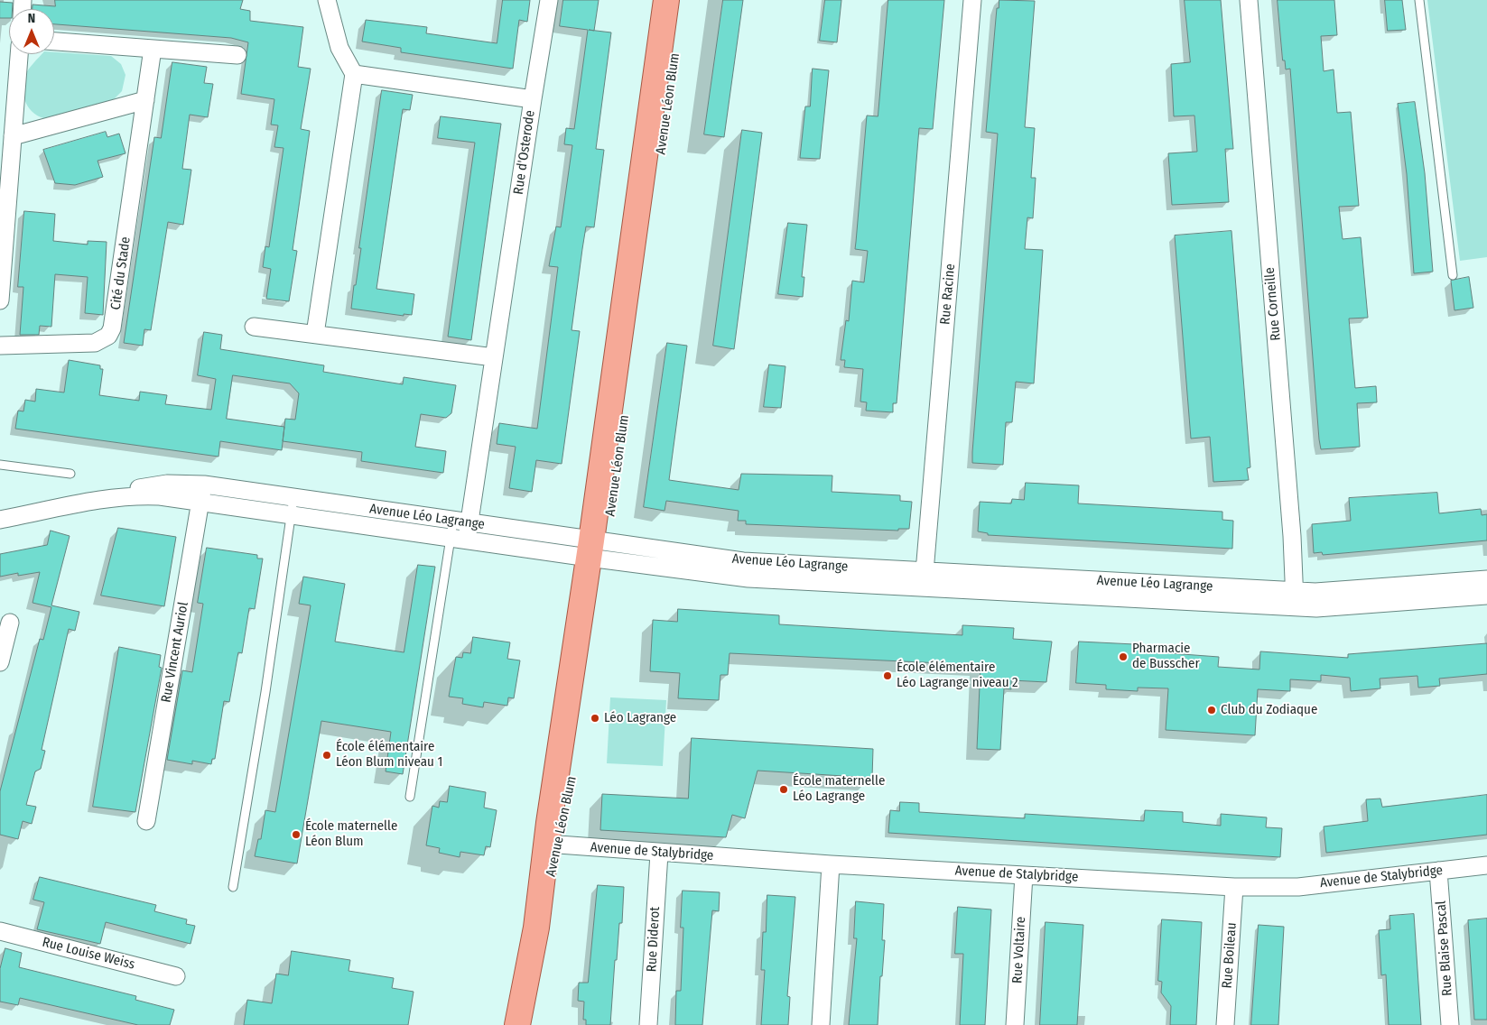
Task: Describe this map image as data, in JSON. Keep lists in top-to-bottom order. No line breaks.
{"streets":{"main road":["Avenue Léon Blum"],"street":["Rue d'Osterode","Cité du Stade","Rue Racine","Rue Corneille","Avenue Léo Lagrange","Rue Vincent Auriol","Avenue de Stalybridge","Rue Diderot","Rue Blaise Pascal","Rue Voltaire","Rue Louise Weiss","Rue Boileau"]},"crossings":[["Avenue Léon Blum","Avenue Léo Lagrange"],["Avenue Léon Blum","Avenue de Stalybridge"],["Rue d'Osterode","Avenue Léo Lagrange"],["Rue Racine","Avenue Léo Lagrange"],["Rue Corneille","Avenue Léo Lagrange"],["Avenue Léo Lagrange","Rue Vincent Auriol"],["Avenue de Stalybridge","Rue Diderot"],["Avenue de Stalybridge","Rue Blaise Pascal"],["Avenue de Stalybridge","Rue Voltaire"],["Avenue de Stalybridge","Rue Boileau"]],"places":["Pharmacie de Busscher","École élémentaire Léo Lagrange niveau 2","Club du Zodiaque","Léo Lagrange","École élémentaire Léon Blum niveau 1","École maternelle Léo Lagrange","École maternelle Léon Blum"],"north":"top"}
